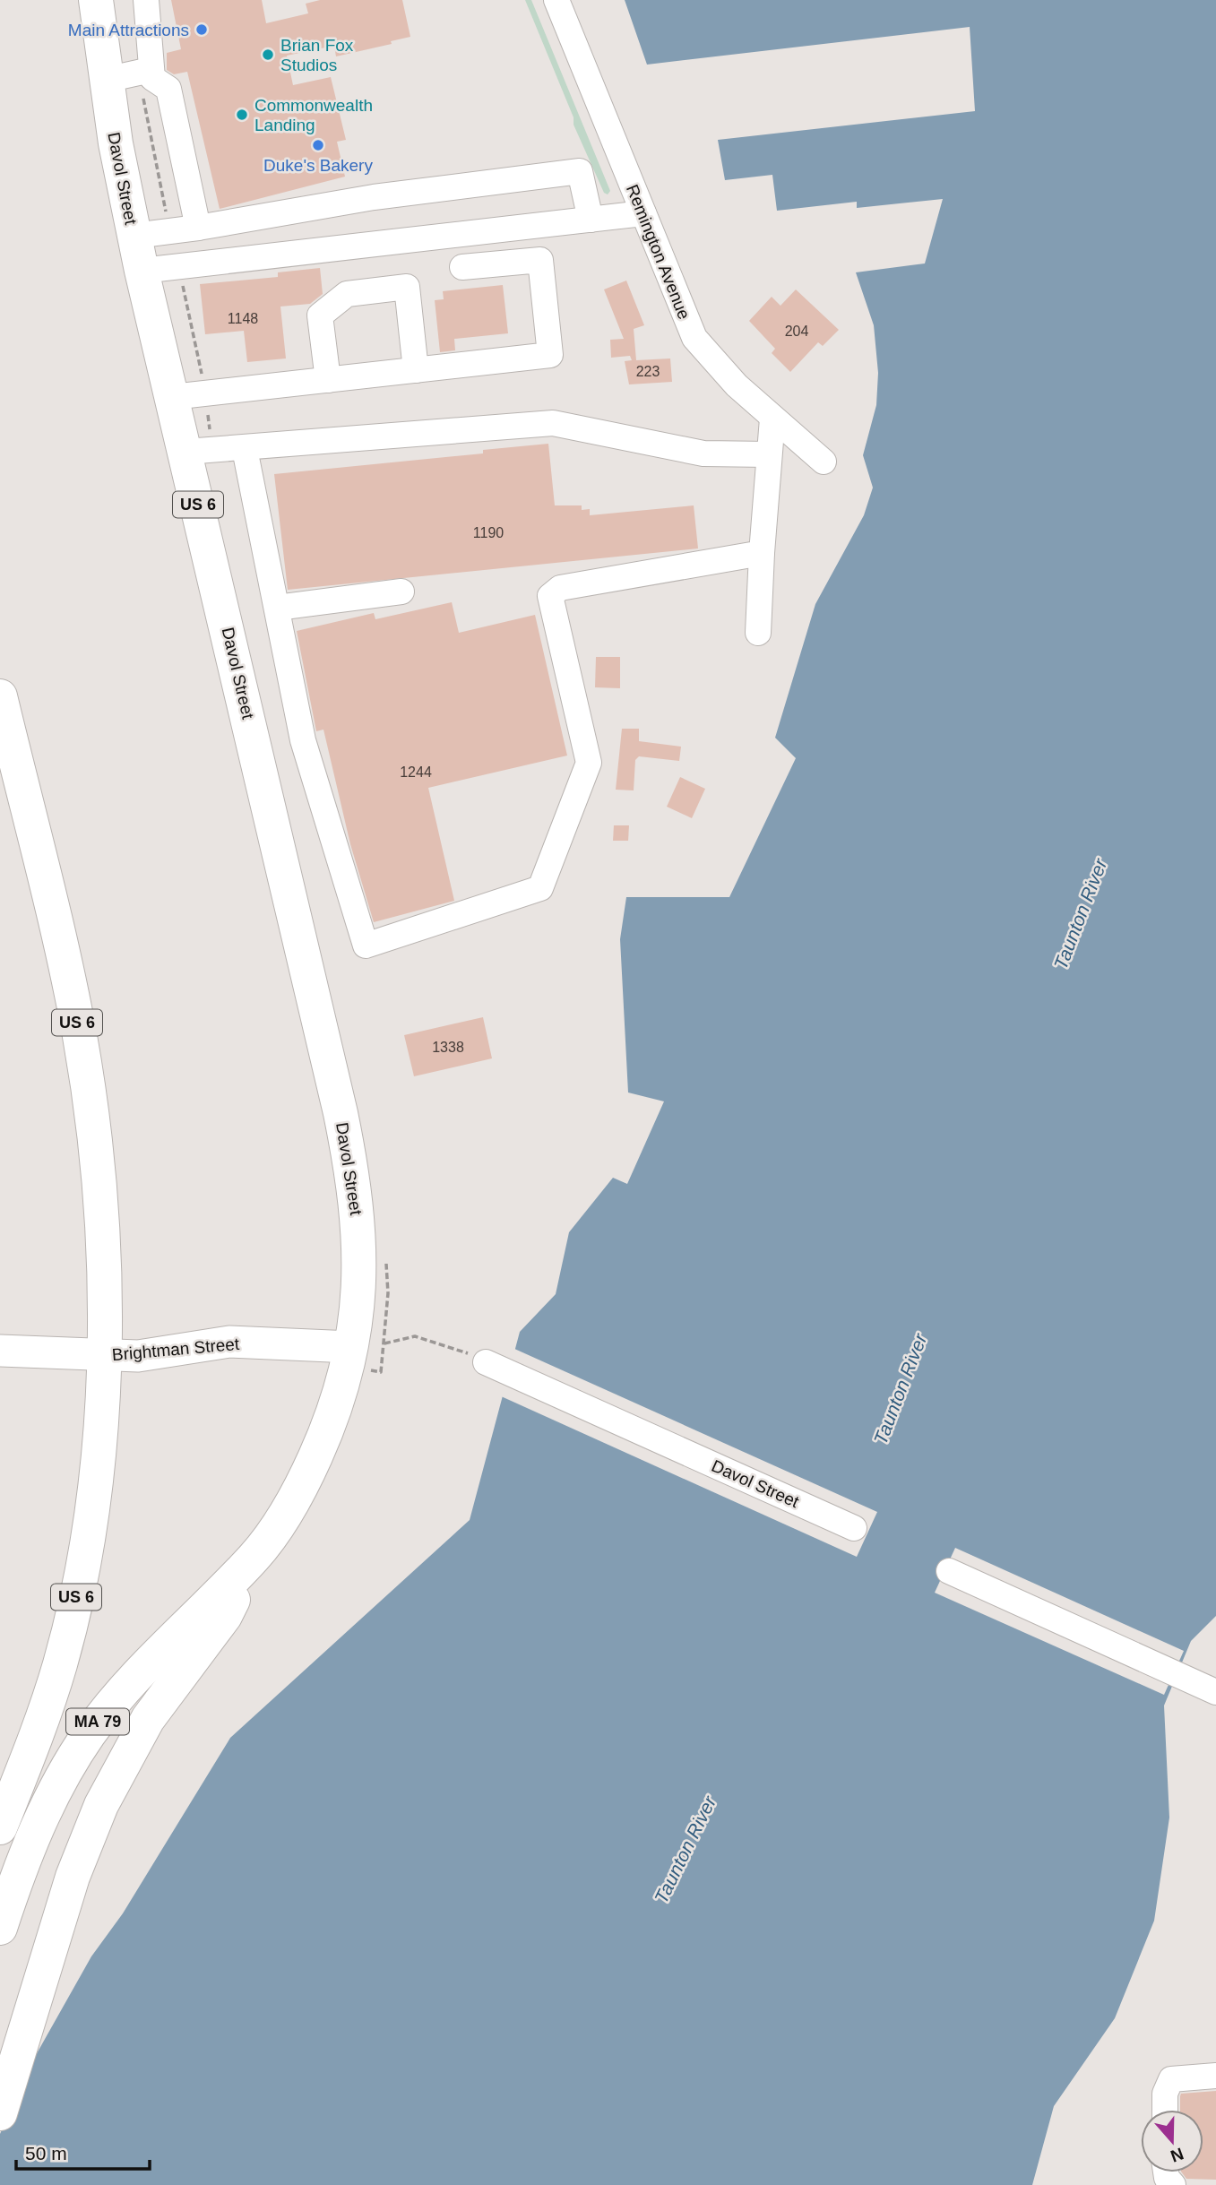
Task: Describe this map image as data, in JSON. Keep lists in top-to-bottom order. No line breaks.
{"streets":{"highway":["Davol Street","US 6","MA 79"],"main road":["Brightman Street"],"street":["Remington Avenue"]},"crossings":[["Davol Street","US 6"],["Davol Street","Brightman Street"],["US 6","Brightman Street"],["US 6","MA 79"]],"water":["Taunton River"],"places":["Main Attractions","Brian Fox Studios","Commonwealth Landing","Duke's Bakery"],"house_numbers":["1148","204","223","1190","1244","1338"],"scale_bar":"50 m","north":"bottom"}
